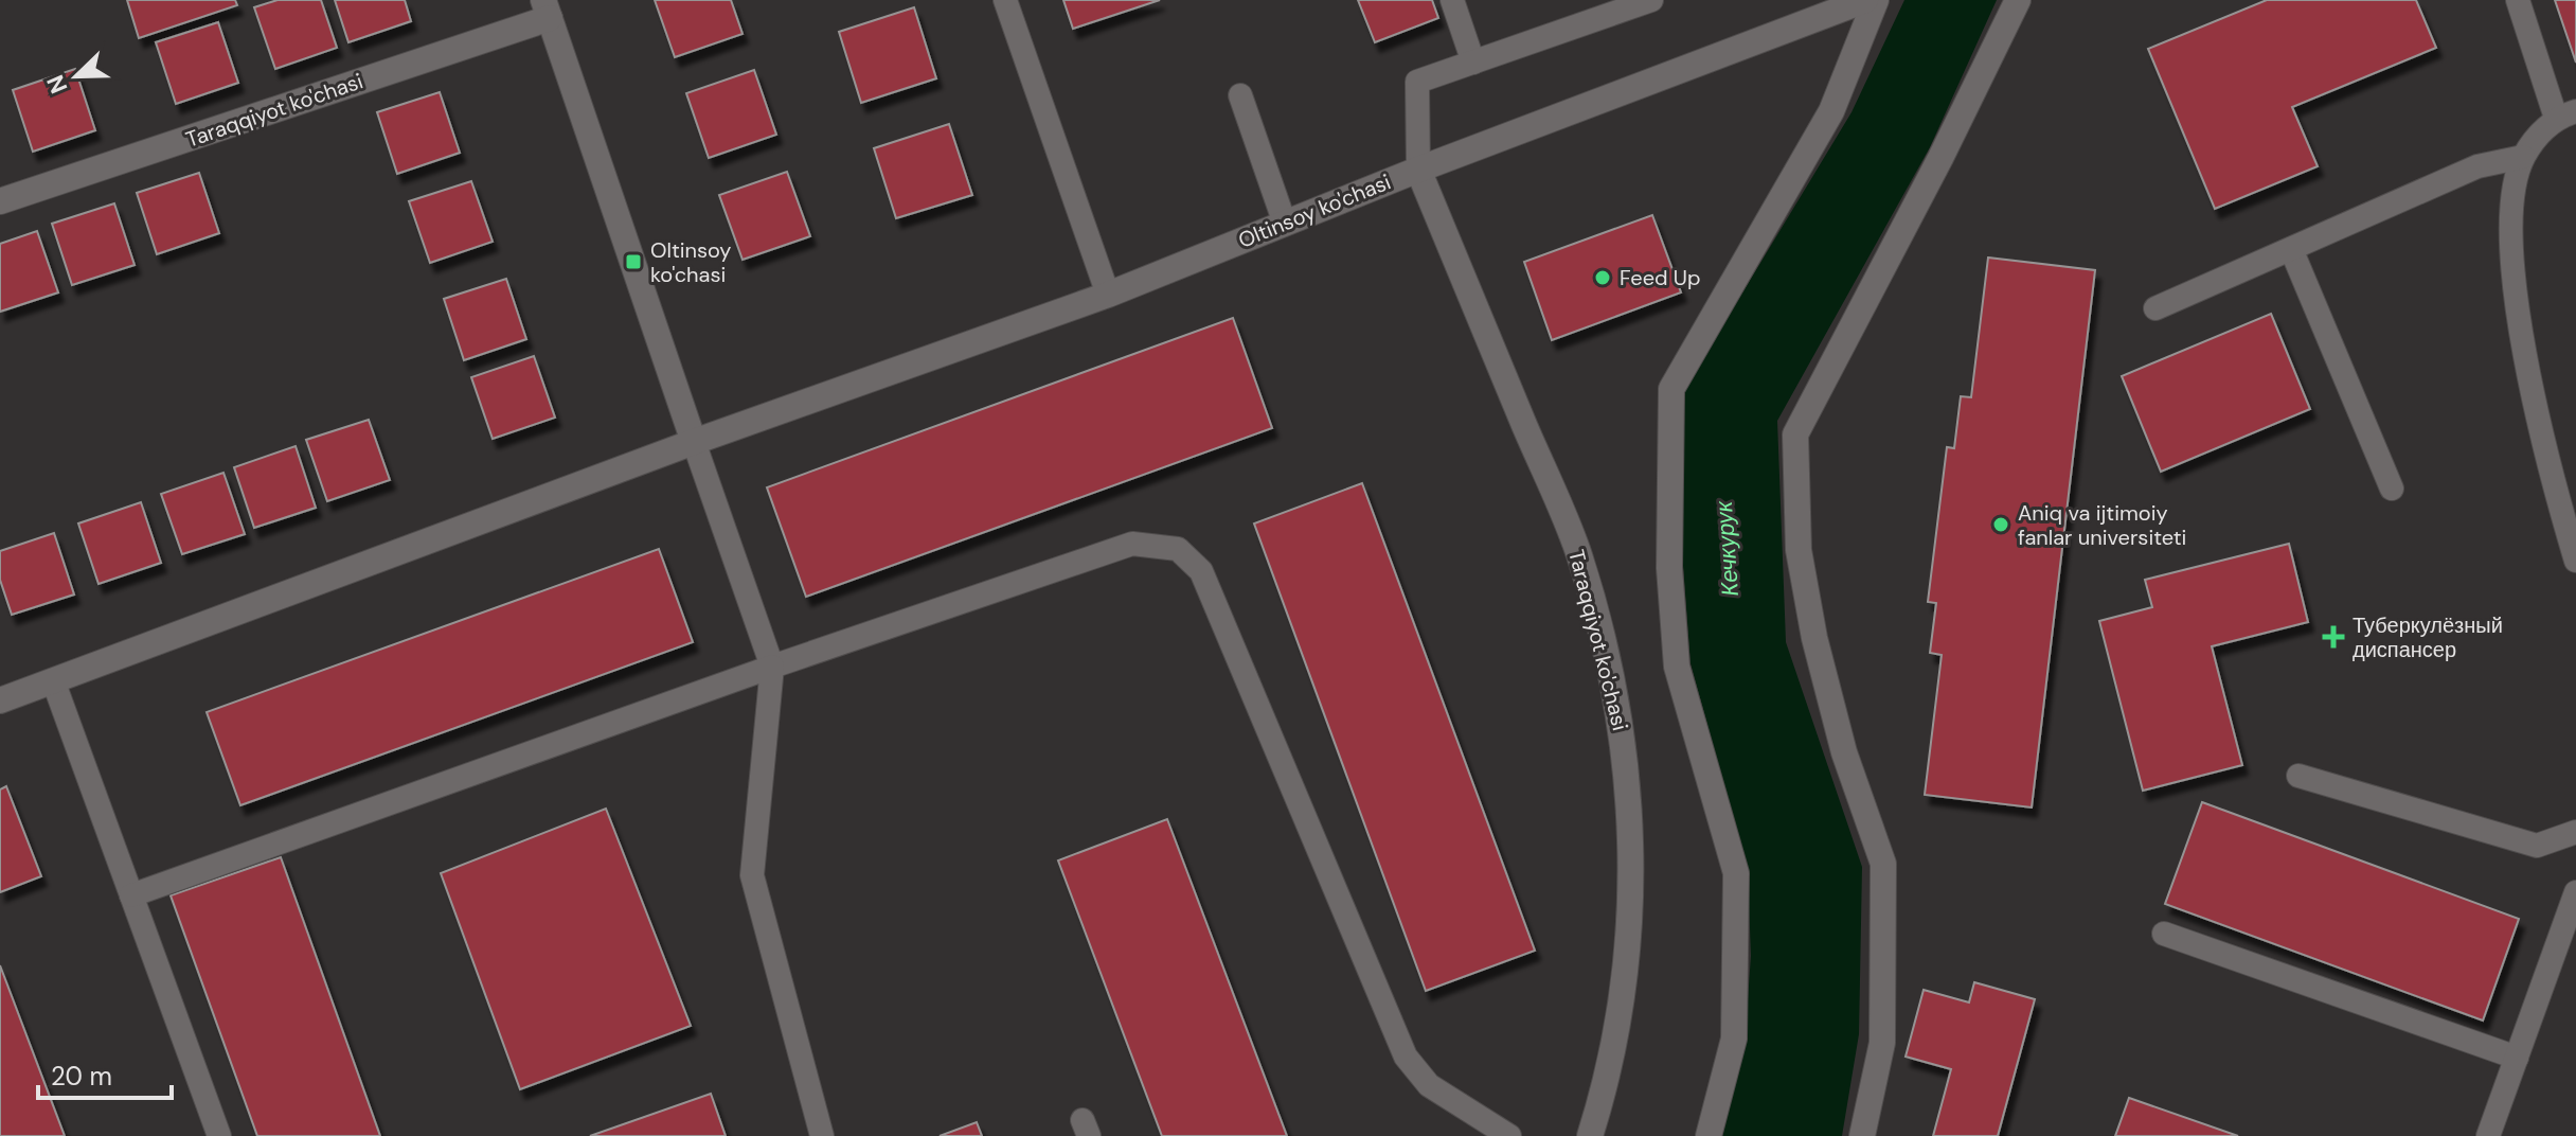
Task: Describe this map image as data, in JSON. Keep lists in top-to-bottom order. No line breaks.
{"streets":{"street":["Taraqqiyot ko'chasi","Oltinsoy ko'chasi"]},"crossings":[["Taraqqiyot ko'chasi","Oltinsoy ko'chasi"]],"water":["Кечкурук"],"places":{"transit":["Oltinsoy ko'chasi"],"other":["Feed Up","Aniq va ijtimoiy fanlar universiteti"],"health":["Туберкулёзный диспансер"]},"scale_bar":"20 m","north":"bottom left"}
